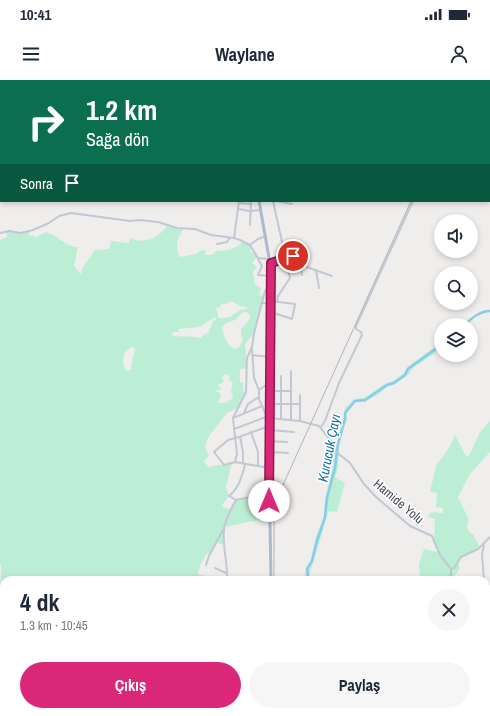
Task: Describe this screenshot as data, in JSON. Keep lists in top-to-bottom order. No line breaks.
{"streets":{"street":["Hamide Yolu"]},"water":["Kurucuk Çayı"],"page":{"status":"10:41","header":"Waylane","turn":["1.2 km","Sağa dön"],"then":"Sonra","heading":["4 dk","1.3 km · 10:45"],"buttons":["Çıkış","Paylaş"]}}
